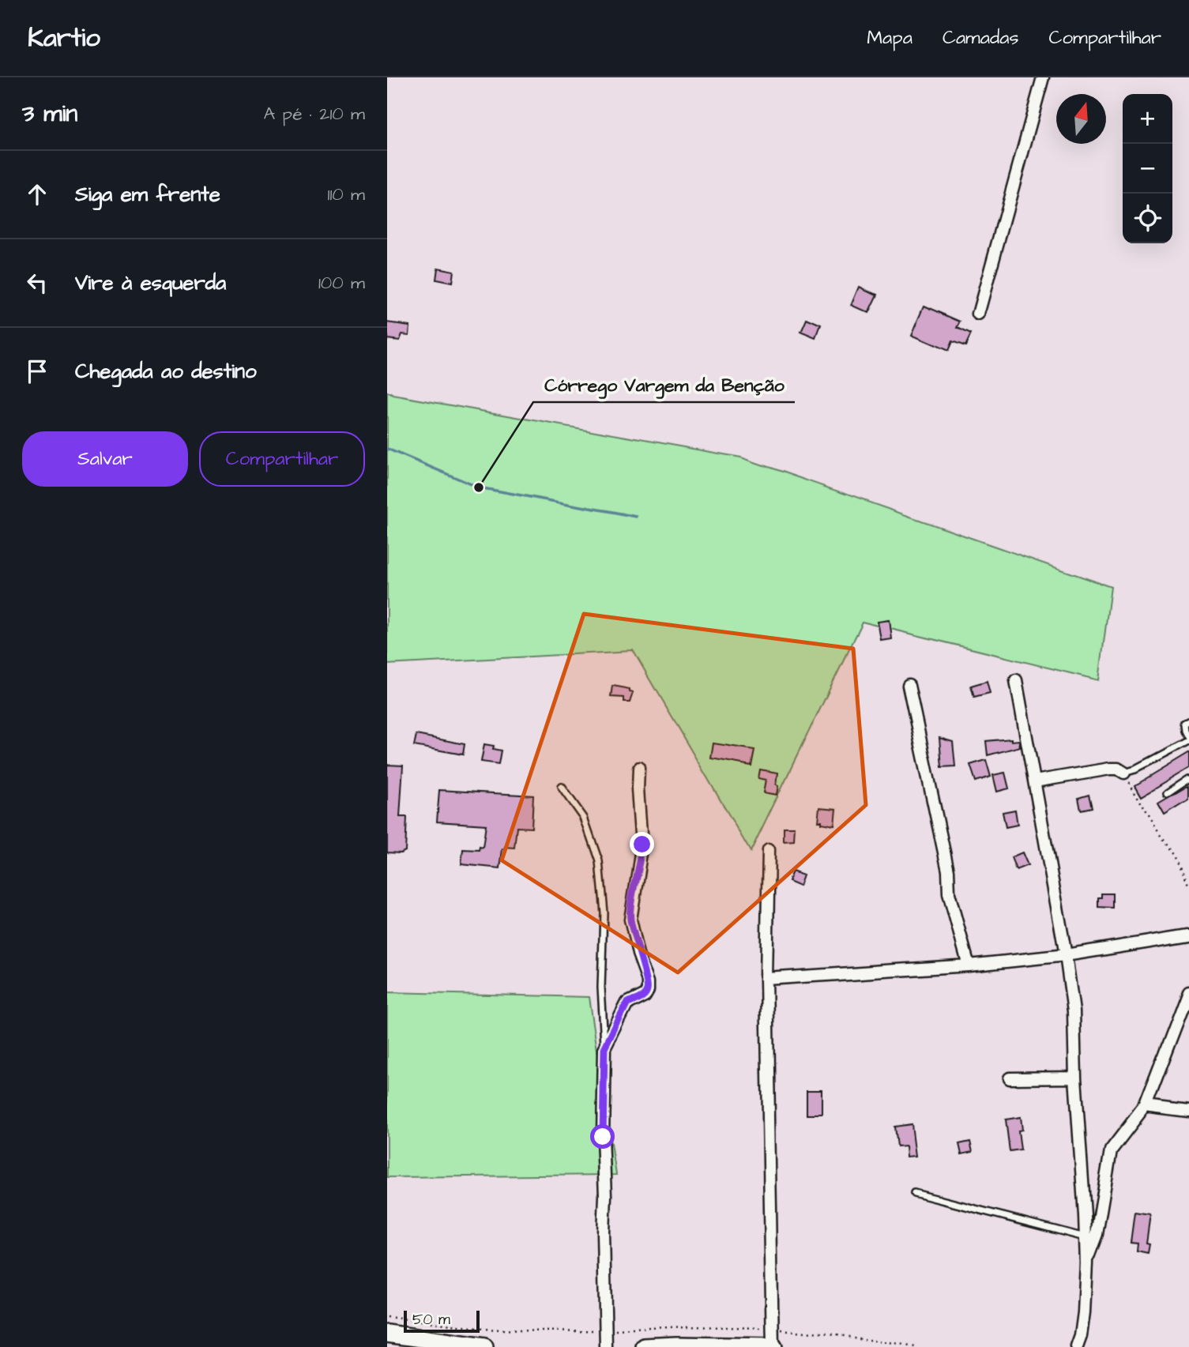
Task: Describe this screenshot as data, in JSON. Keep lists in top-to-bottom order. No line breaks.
{"places":["Córrego Vargem da Benção"],"scale_bar":"50 m","north":"top","page":{"header":"Kartio","nav":["Mapa","Camadas","Compartilhar"],"heading":["3 min","A pé · 210 m"],"map_buttons":["+","−"],"list":[["Siga em frente","110 m"],["Vire à esquerda","100 m"],"Chegada ao destino"],"buttons":["Salvar","Compartilhar"],"scale":"50 m"}}
